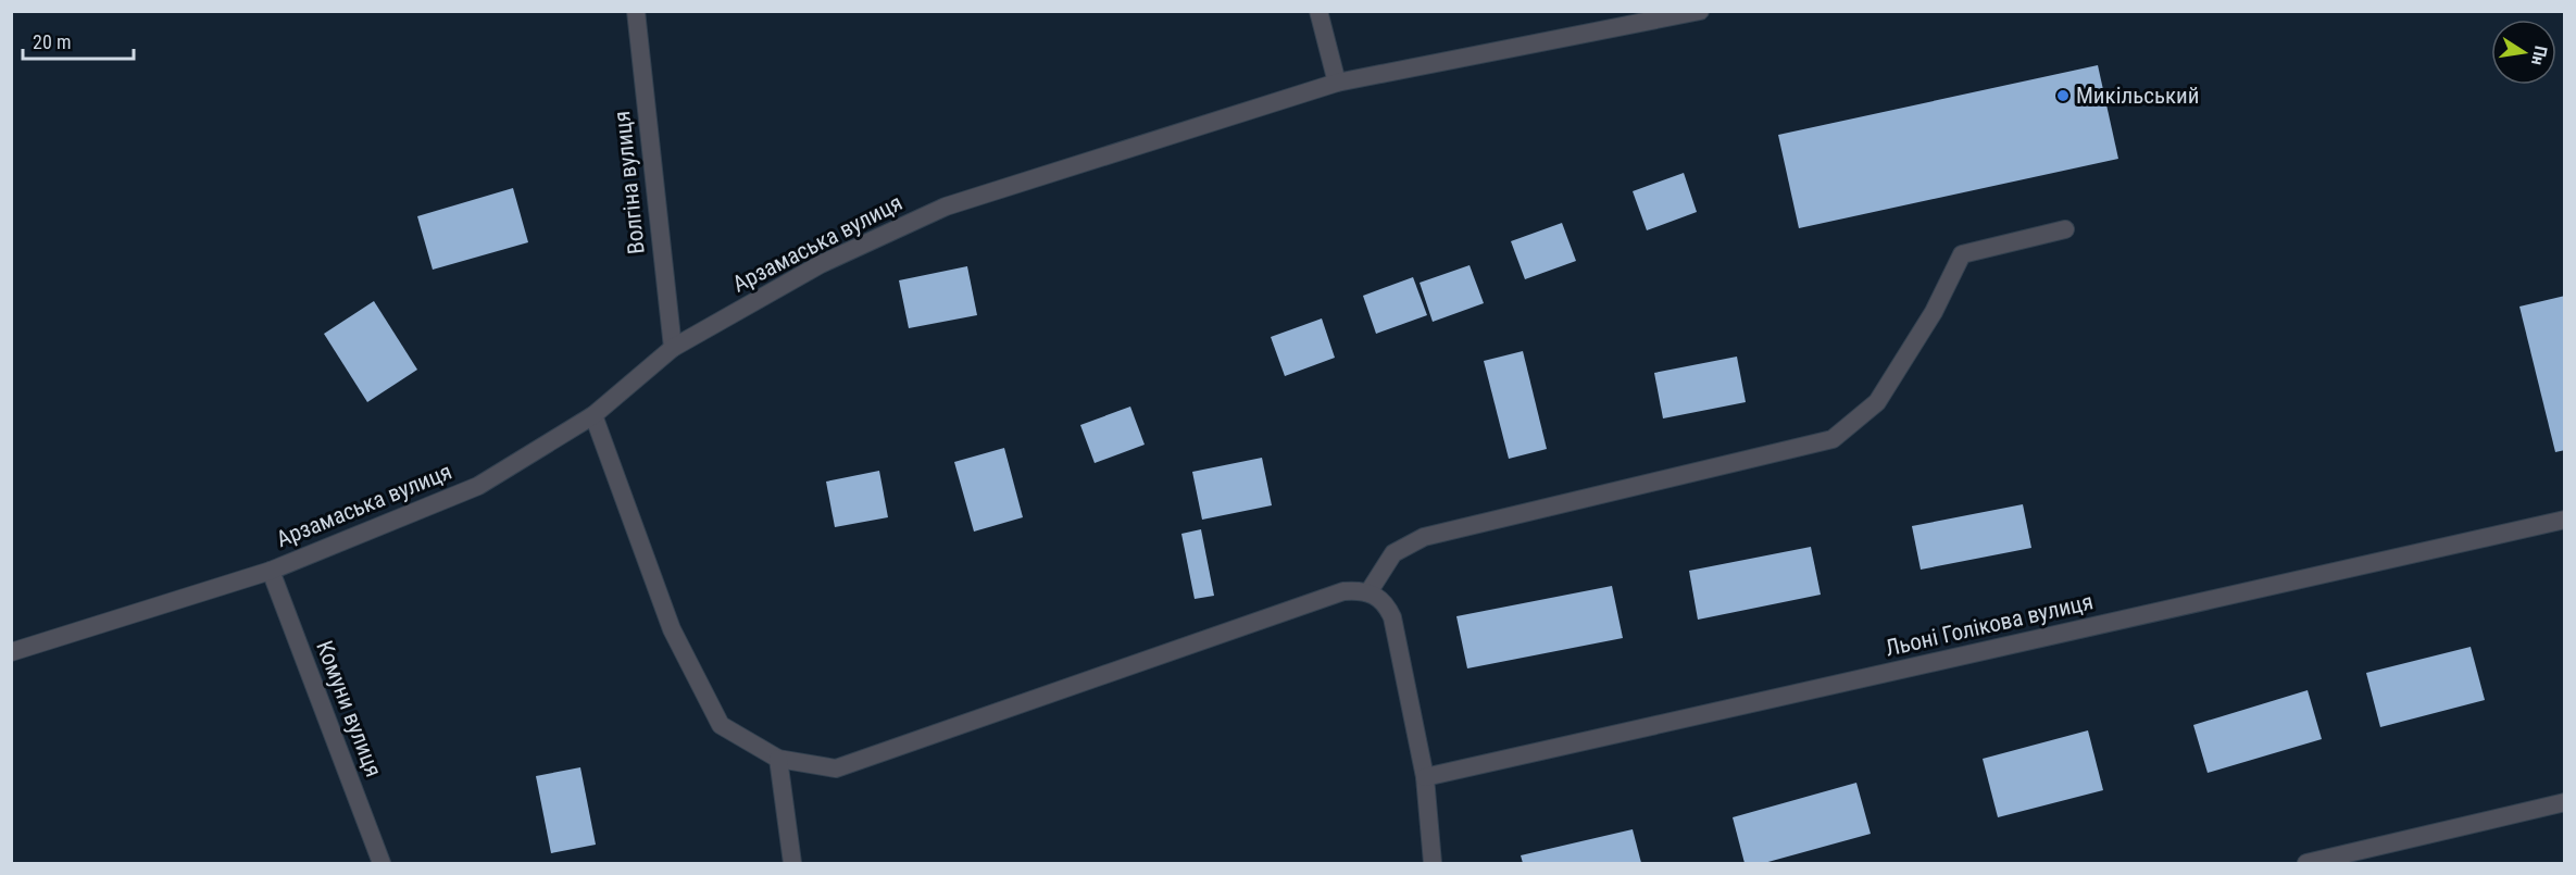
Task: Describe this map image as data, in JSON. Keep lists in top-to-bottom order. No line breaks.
{"streets":{"street":["Волгіна вулиця","Арзамаська вулиця","Льоні Голікова вулиця","Комуни вулиця"]},"crossings":[["Волгіна вулиця","Арзамаська вулиця"],["Арзамаська вулиця","Комуни вулиця"]],"places":["Микільський"],"scale_bar":"20 m","north":"right"}
